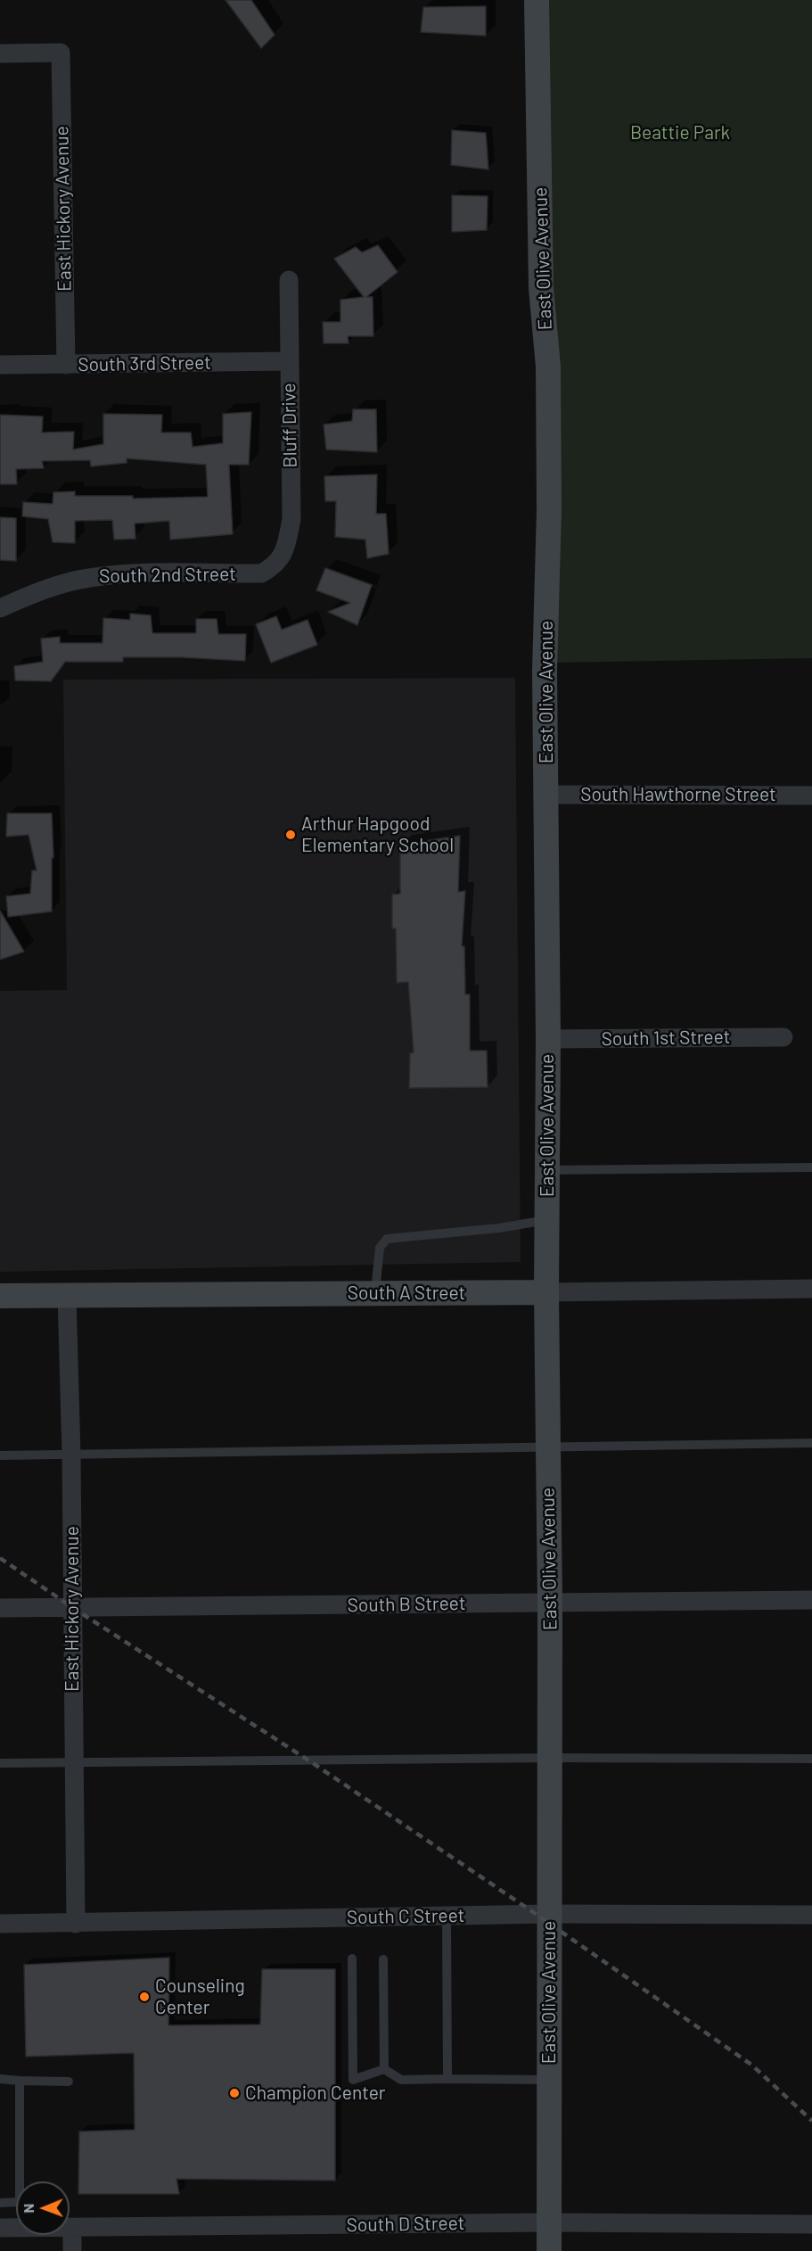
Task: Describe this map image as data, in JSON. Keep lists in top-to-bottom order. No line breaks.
{"streets":{"street":["East Hickory Avenue","East Olive Avenue","South 3rd Street","Bluff Drive","South 2nd Street","South Hawthorne Street","South 1st Street","South A Street","South B Street","South C Street","South D Street"]},"crossings":[["East Hickory Avenue","South 3rd Street"],["East Hickory Avenue","South A Street"],["East Hickory Avenue","South B Street"],["East Hickory Avenue","South C Street"],["East Olive Avenue","South Hawthorne Street"],["East Olive Avenue","South 1st Street"],["East Olive Avenue","South A Street"],["East Olive Avenue","South B Street"],["East Olive Avenue","South C Street"],["East Olive Avenue","South D Street"],["South 3rd Street","Bluff Drive"],["Bluff Drive","South 2nd Street"]],"parks":["Beattie Park"],"places":["Arthur Hapgood Elementary School","Counseling Center","Champion Center"],"north":"left"}
